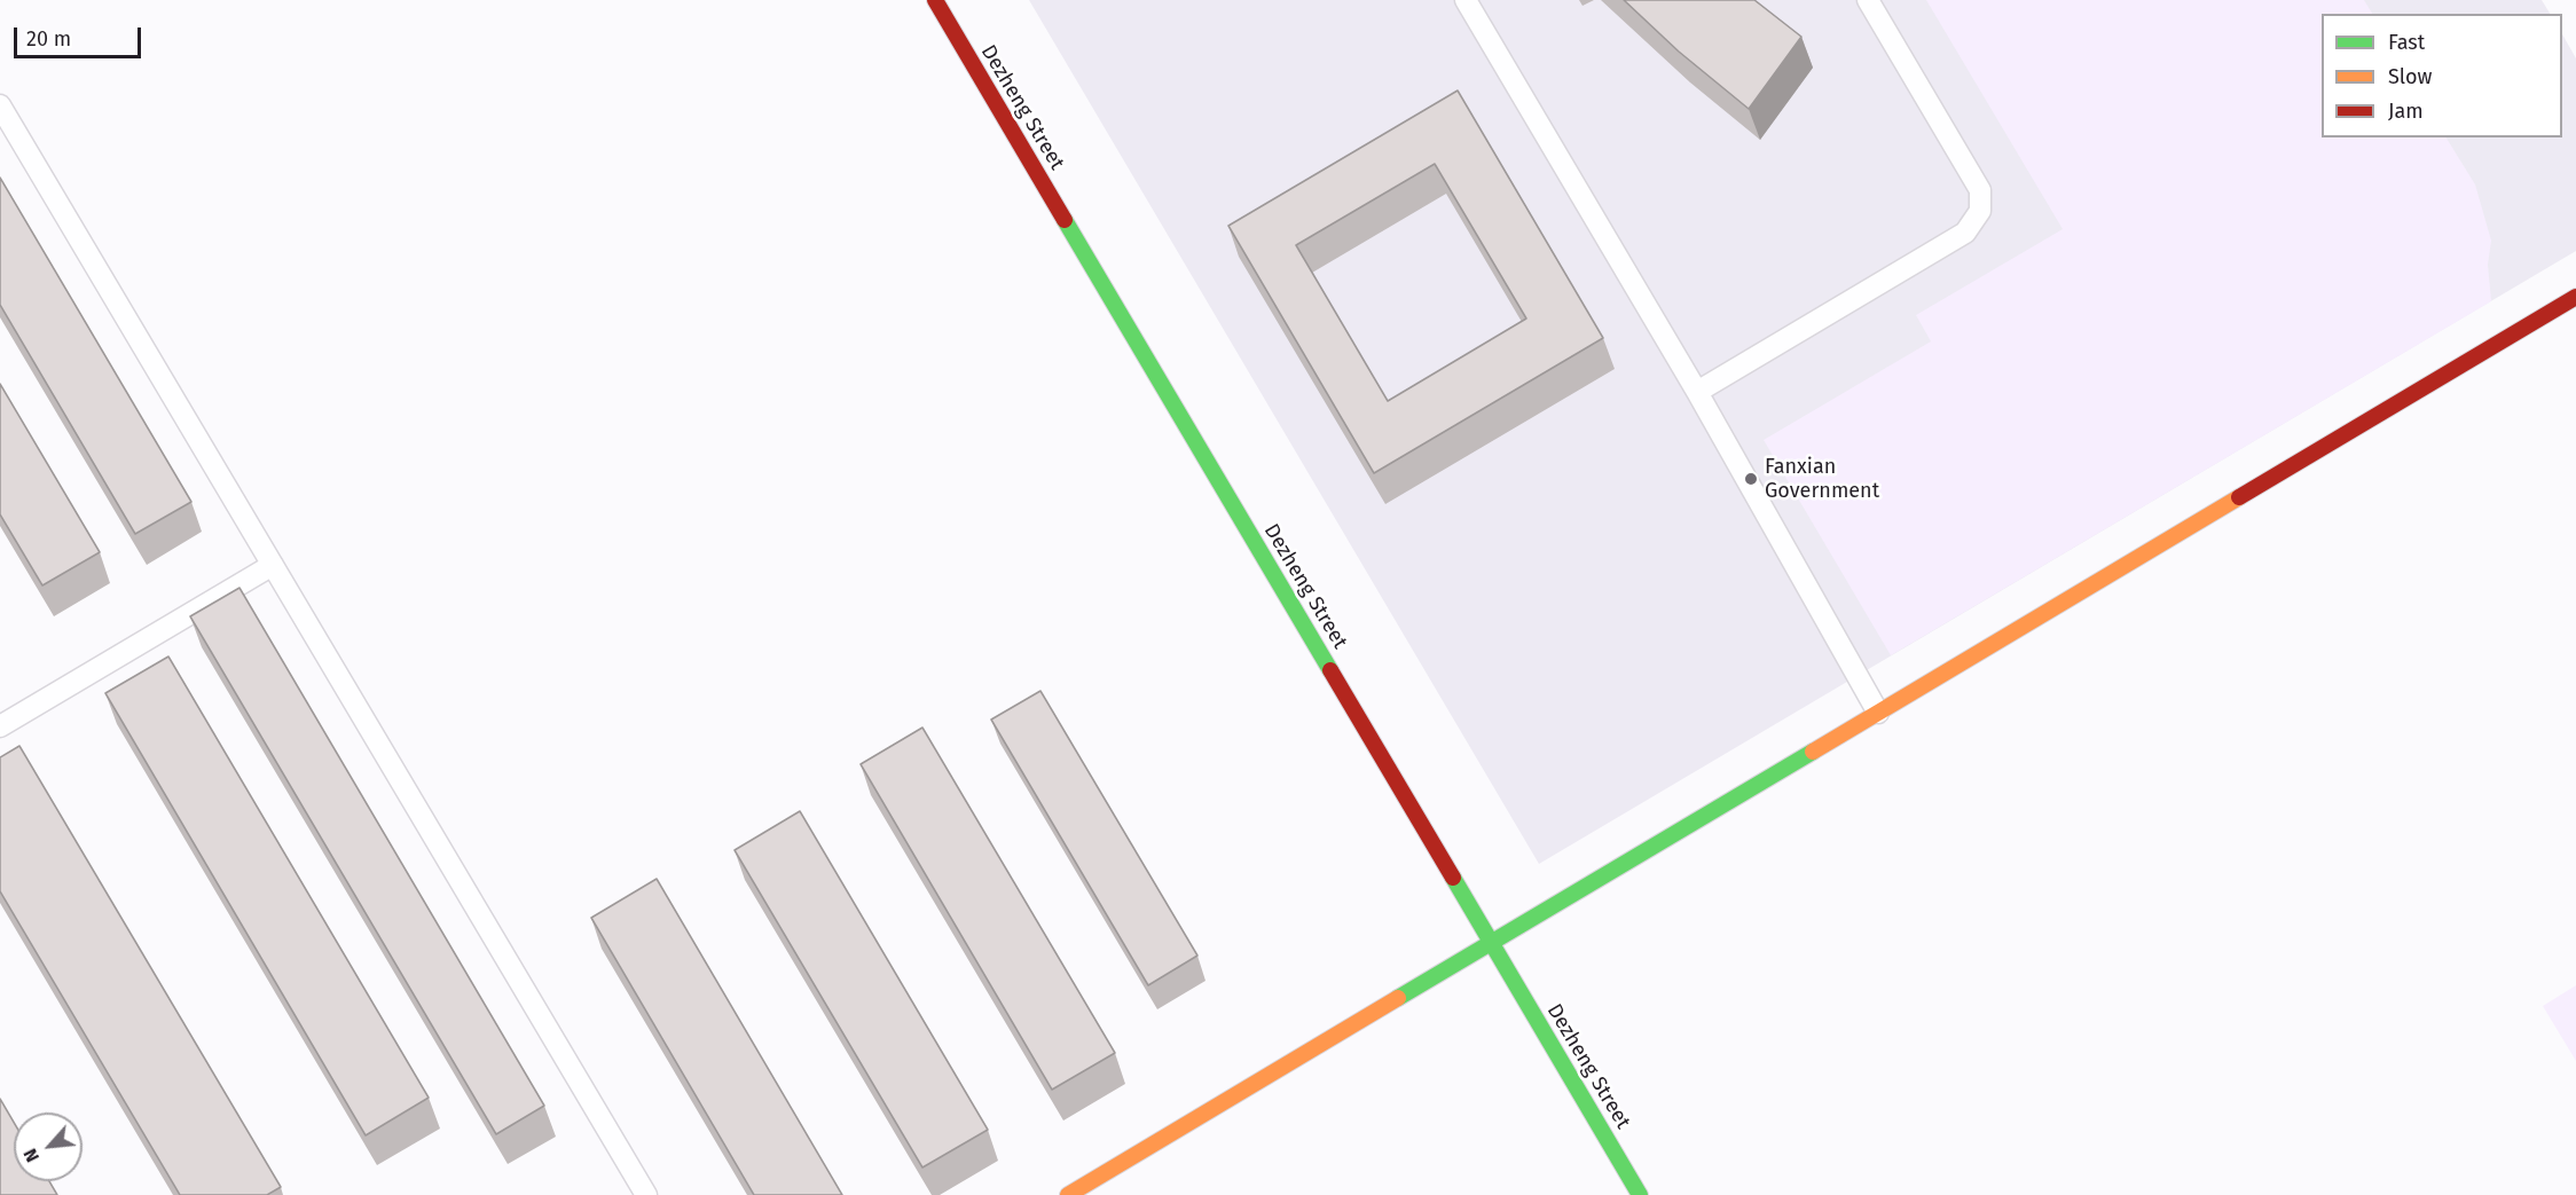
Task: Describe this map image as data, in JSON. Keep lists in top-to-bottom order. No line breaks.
{"streets":{"street":["Dezheng Street"]},"places":["Fanxian Government"],"legend":["Fast","Slow","Jam"],"scale_bar":"20 m","north":"bottom left"}
